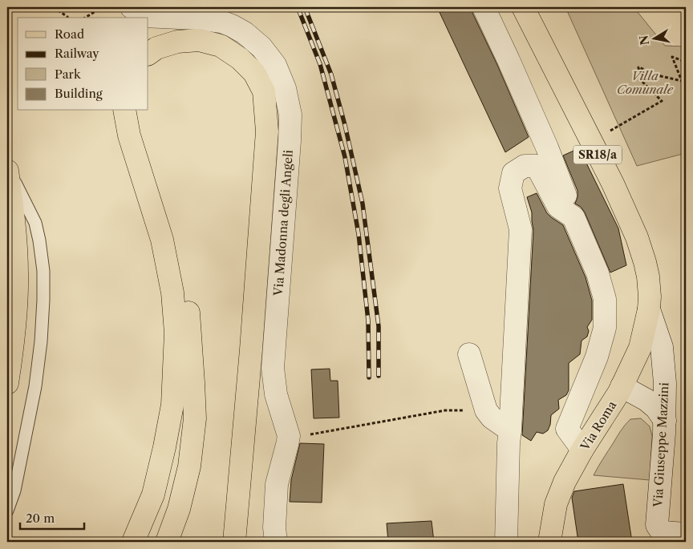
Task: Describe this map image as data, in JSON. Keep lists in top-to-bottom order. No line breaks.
{"streets":{"main road":["SR18/a","Via Roma"],"street":["Via Madonna degli Angeli","Via Giuseppe Mazzini"]},"crossings":[["SR18/a","Via Roma"],["SR18/a","Via Giuseppe Mazzini"],["Via Roma","Via Giuseppe Mazzini"]],"parks":["Villa Comunale"],"legend":["Road","Railway","Park","Building"],"scale_bar":"20 m","north":"left"}
